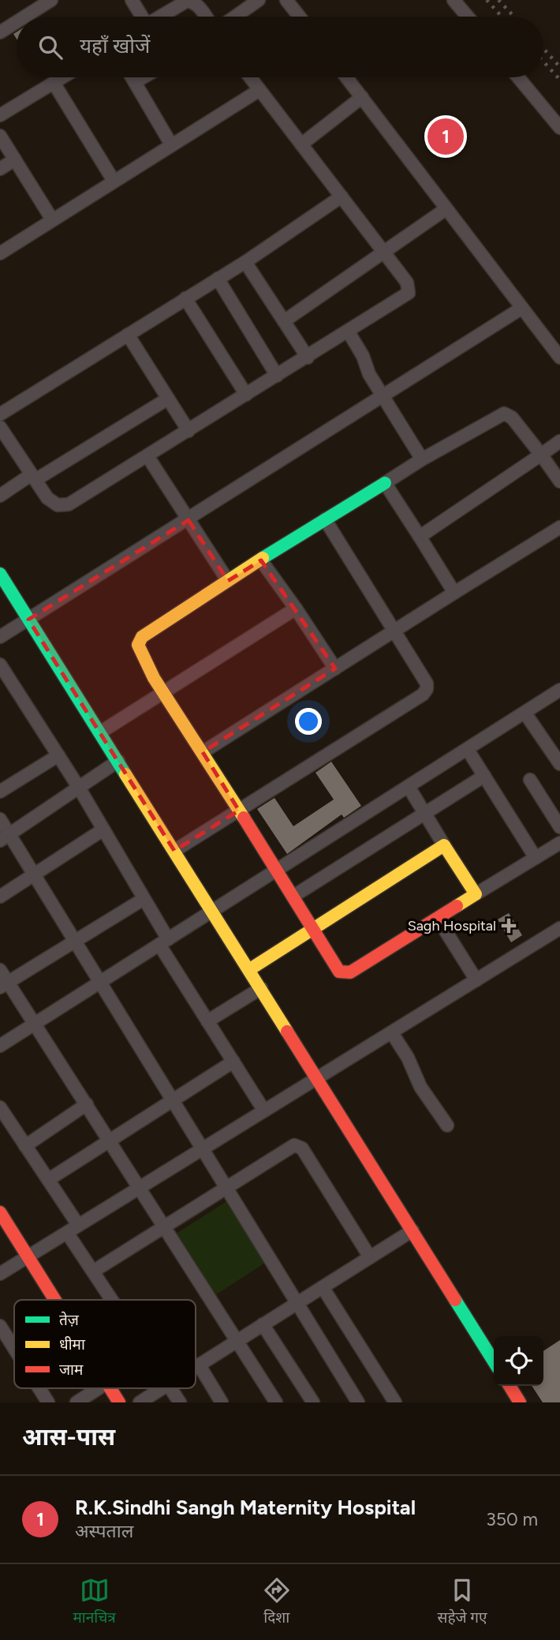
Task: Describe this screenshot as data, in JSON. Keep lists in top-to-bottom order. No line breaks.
{"places":{"health":["Sagh Hospital"]},"legend":["तेज़","धीमा","जाम"],"page":{"search":"यहाँ खोजें","pins":"1","heading":"आस-पास","list":[{"mark":"1","name":"R.K.Sindhi Sangh Maternity Hospital","note":"अस्पताल","value":"350 m"}],"nav":["मानचित्र","दिशा","सहेजे गए"]}}
